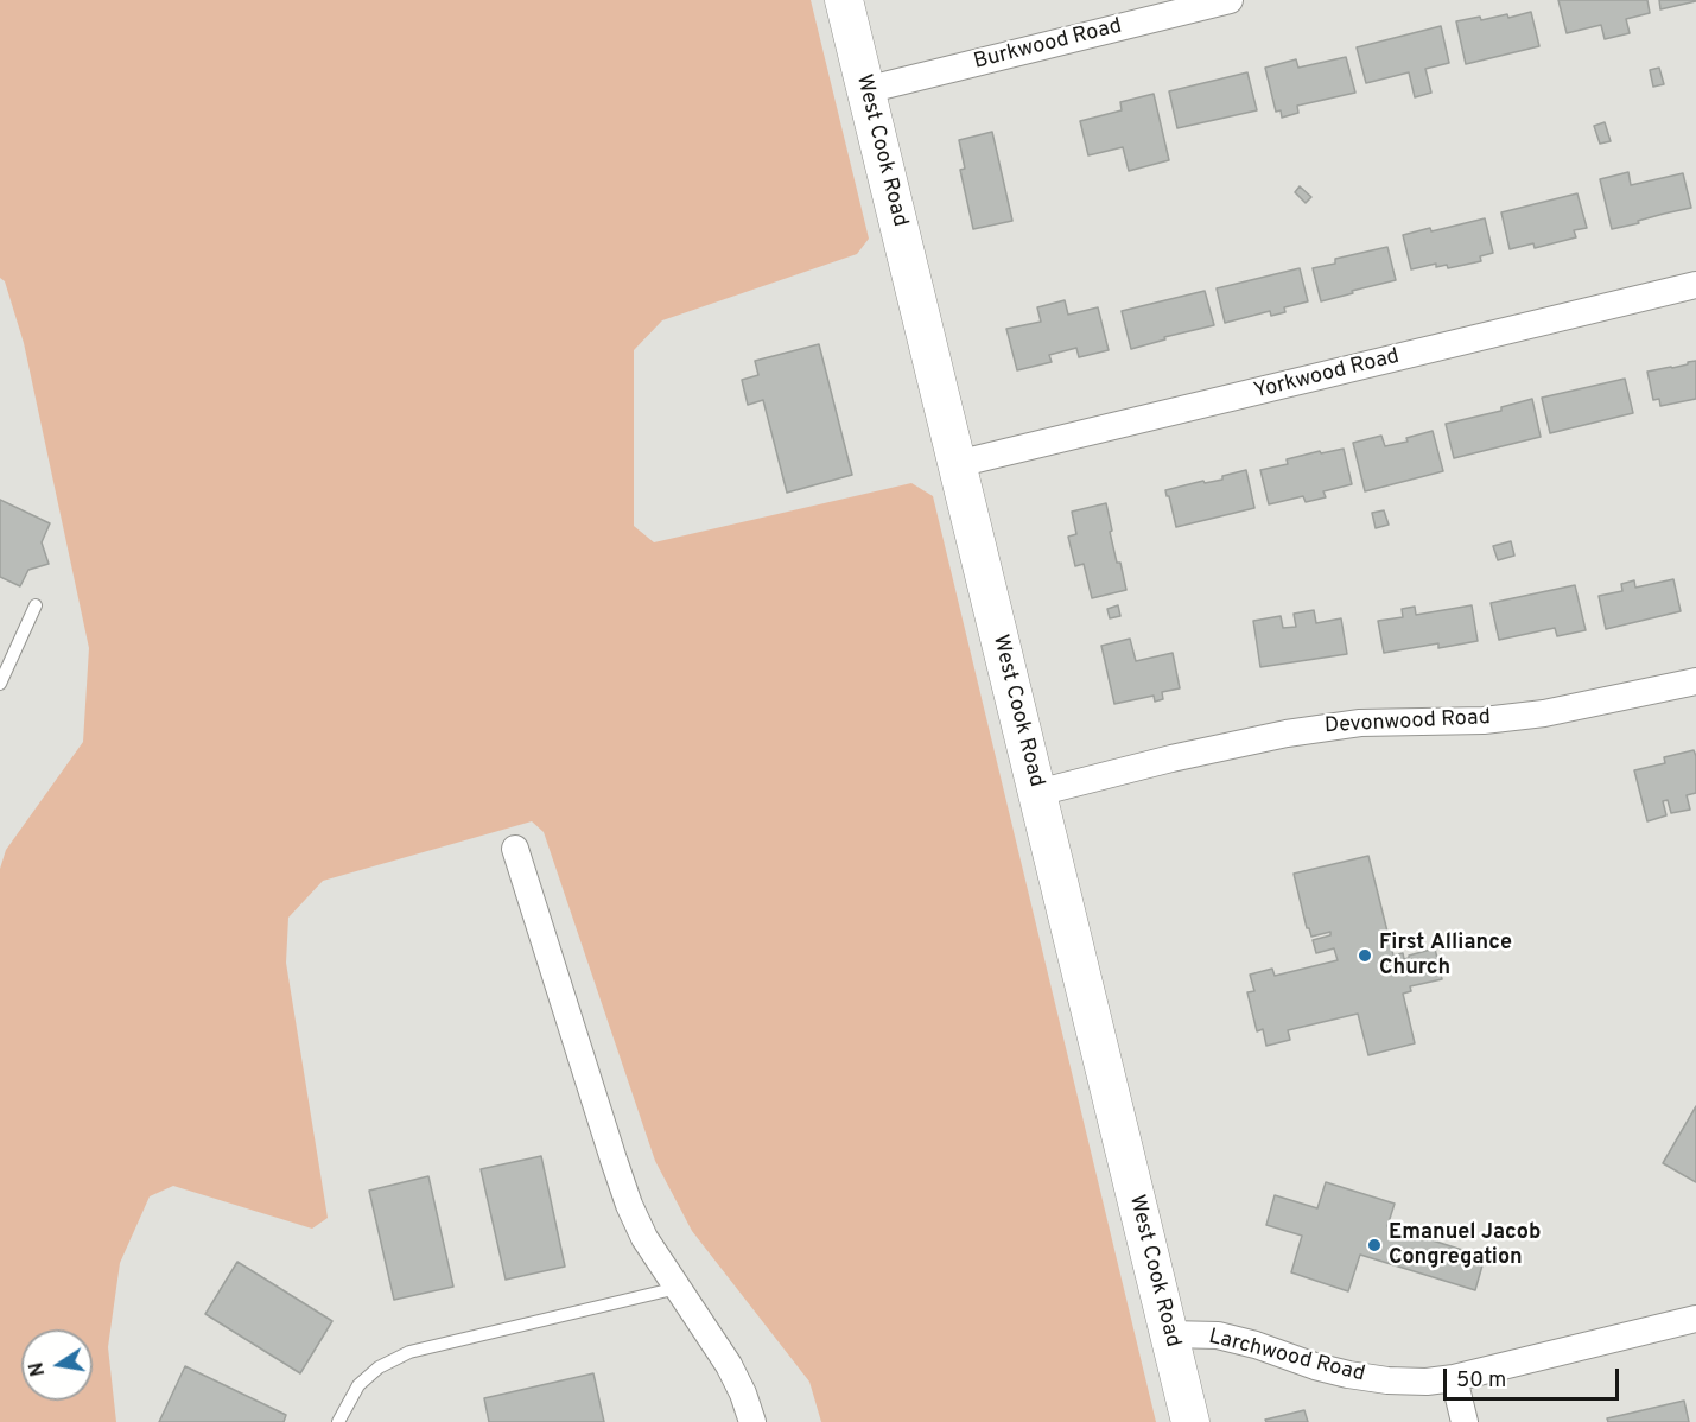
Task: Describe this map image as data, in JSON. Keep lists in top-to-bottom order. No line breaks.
{"streets":{"main road":["West Cook Road"],"street":["Burkwood Road","Yorkwood Road","Devonwood Road","Larchwood Road"]},"crossings":[["Burkwood Road","West Cook Road"],["West Cook Road","Yorkwood Road"],["West Cook Road","Devonwood Road"],["West Cook Road","Larchwood Road"]],"places":["First Alliance Church","Emanuel Jacob Congregation"],"scale_bar":"50 m","north":"left"}
